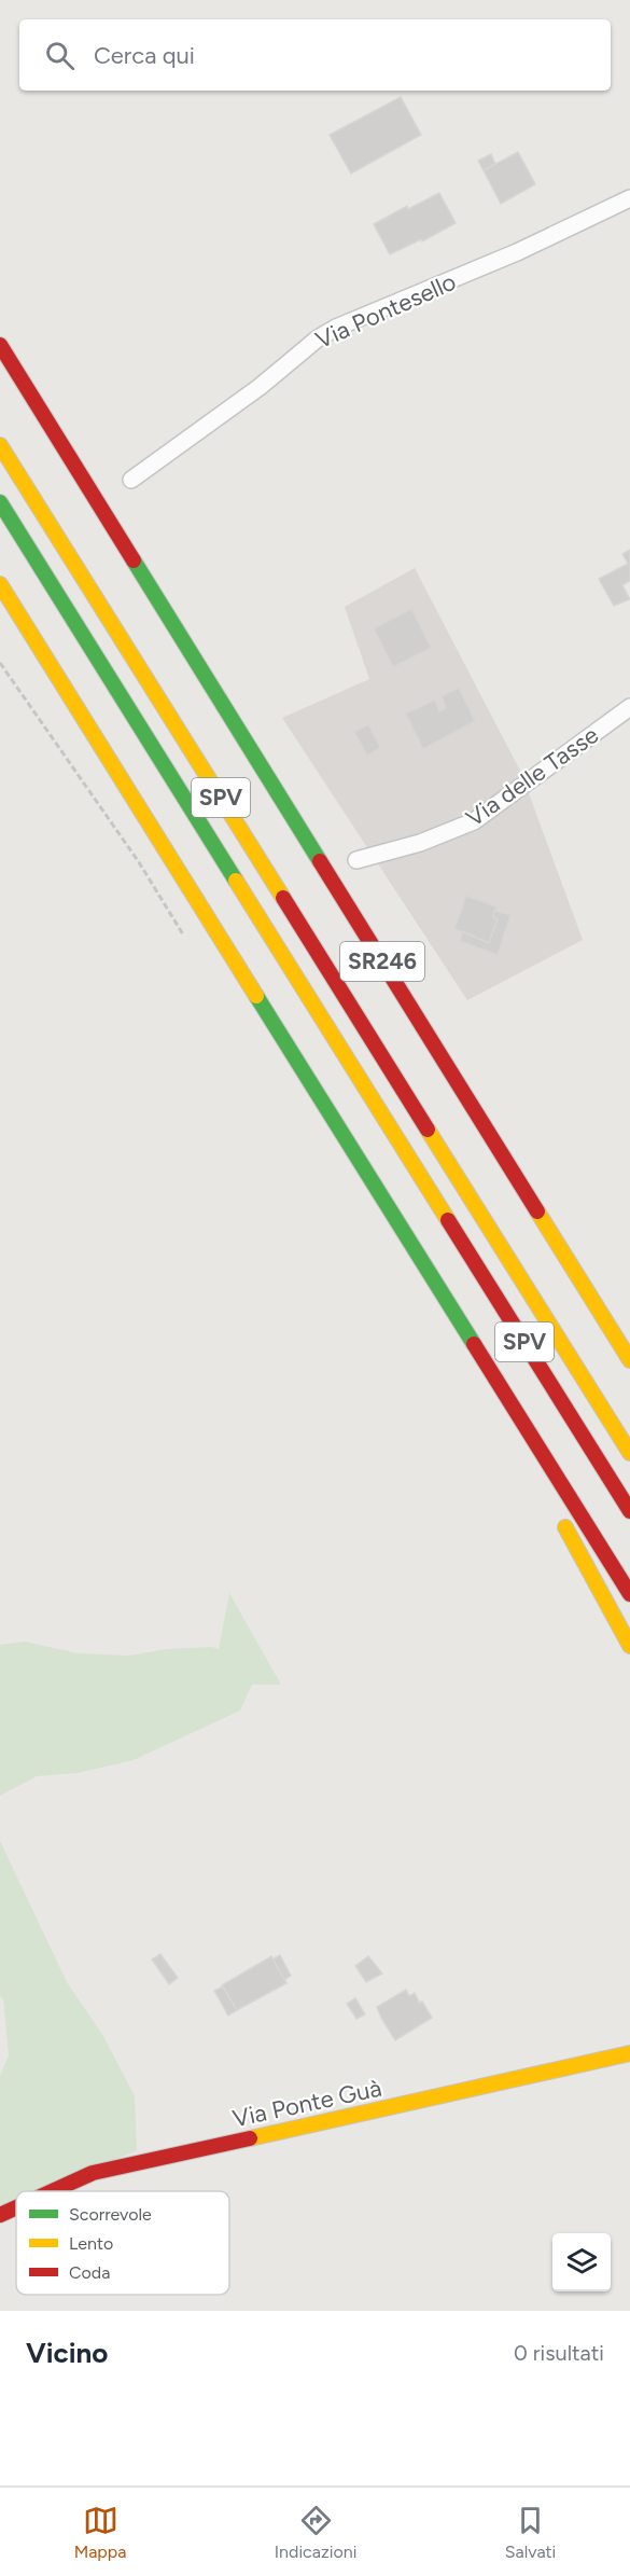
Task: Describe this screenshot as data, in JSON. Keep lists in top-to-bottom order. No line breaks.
{"streets":{"main road":["SPV","SR246","Via Ponte Guà"],"street":["Via Pontesello","Via delle Tasse"]},"legend":["Scorrevole","Lento","Coda"],"page":{"search":"Cerca qui","heading":["Vicino","0 risultati"],"nav":["Mappa","Indicazioni","Salvati"]}}
